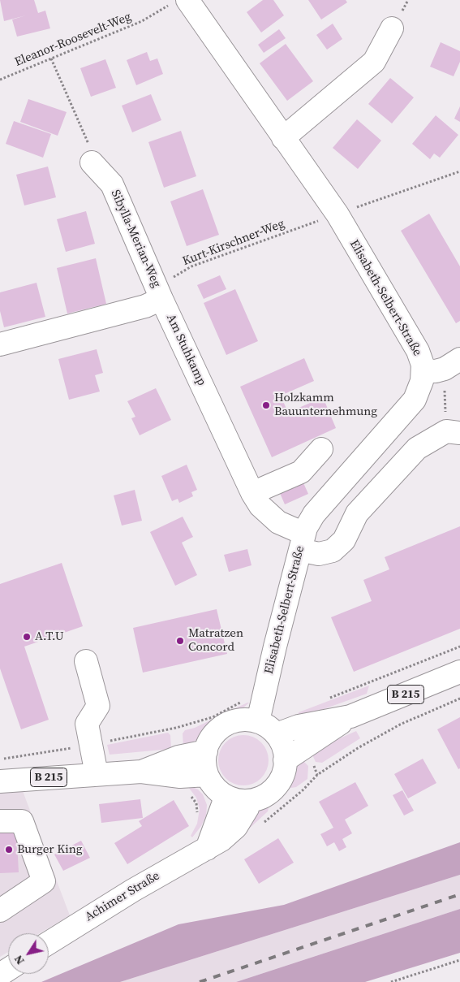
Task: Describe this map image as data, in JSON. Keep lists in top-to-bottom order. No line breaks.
{"streets":{"street":["Sibylla-Merian-Weg","Elisabeth-Selbert-Straße","Am Stuhkamp","B 215","Achimer Straße"],"path":["Eleanor-Roosevelt-Weg","Kurt-Kirschner-Weg"]},"crossings":[["Eleanor-Roosevelt-Weg","Elisabeth-Selbert-Straße"],["Sibylla-Merian-Weg","Kurt-Kirschner-Weg"],["Sibylla-Merian-Weg","Am Stuhkamp"],["Kurt-Kirschner-Weg","Am Stuhkamp"],["Elisabeth-Selbert-Straße","Am Stuhkamp"],["Elisabeth-Selbert-Straße","B 215"],["Elisabeth-Selbert-Straße","Achimer Straße"],["B 215","Achimer Straße"]],"places":["Holzkamm Bauunternehmung","A.T.U","Matratzen Concord","Burger King"],"north":"bottom left"}
